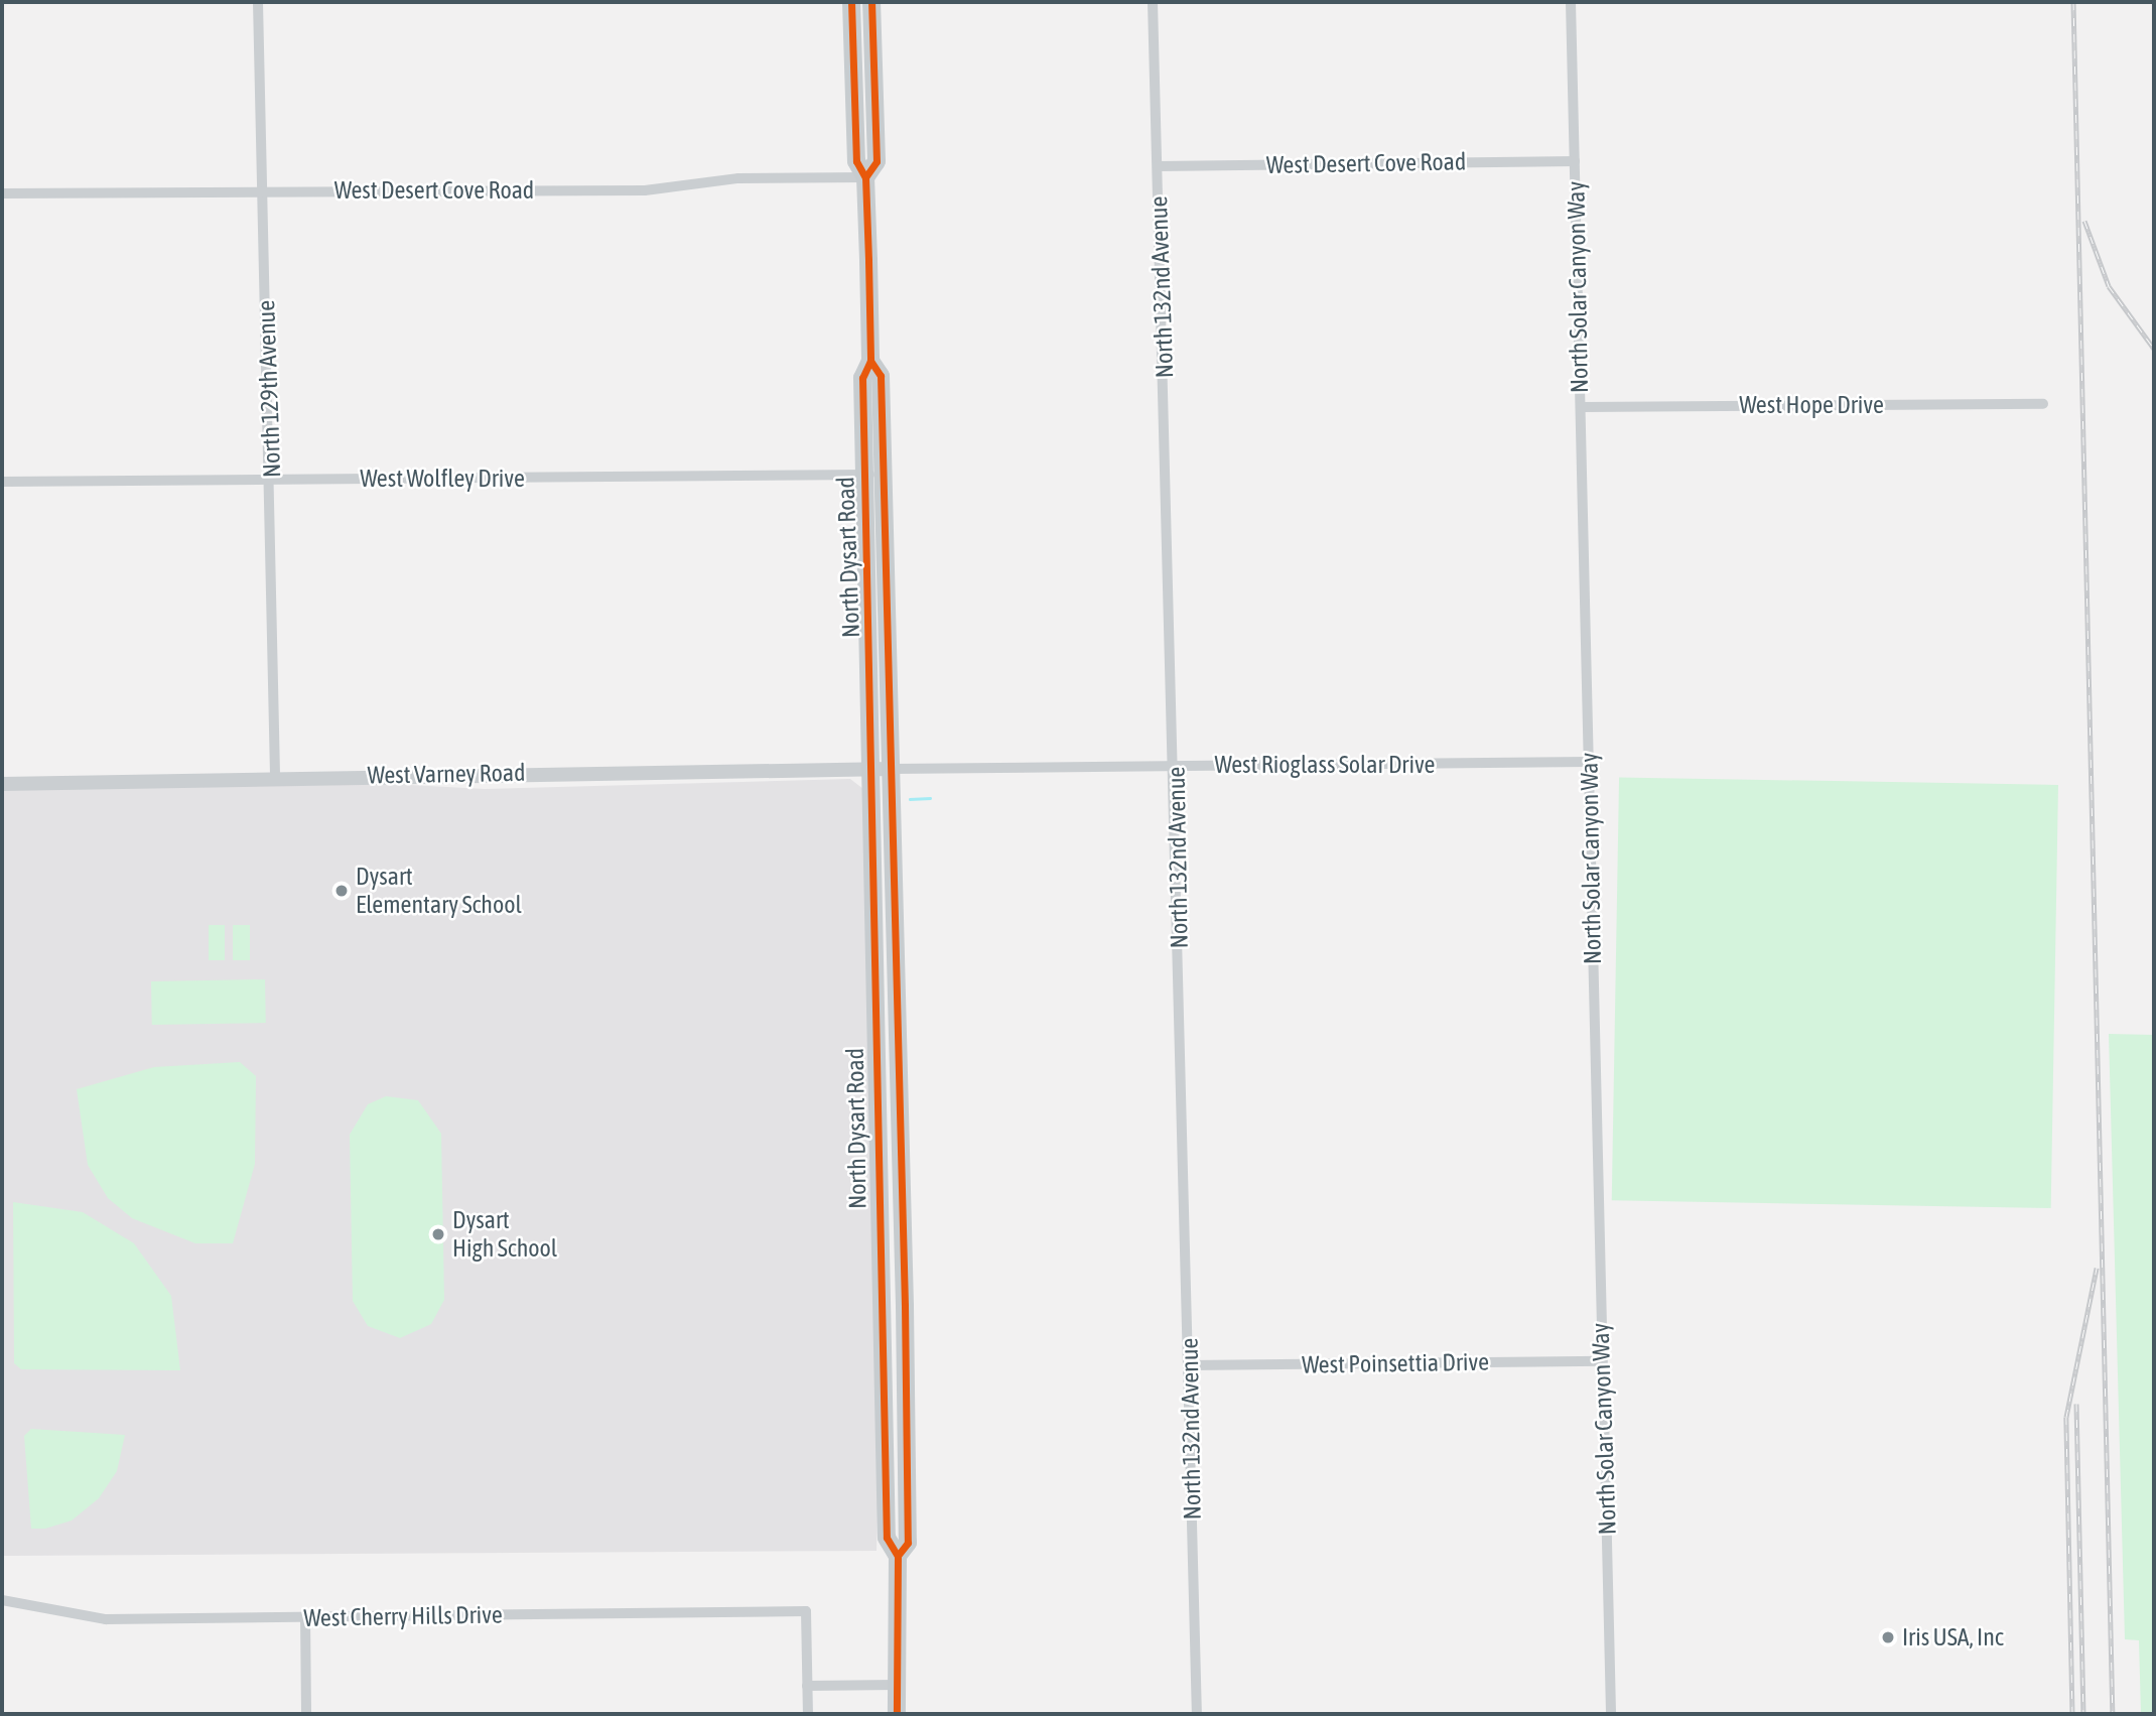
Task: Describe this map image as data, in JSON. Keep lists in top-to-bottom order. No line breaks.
{"streets":{"main road":["North Dysart Road"],"street":["West Desert Cove Road","North 132nd Avenue","North Solar Canyon Way","North 129th Avenue","West Hope Drive","West Wolfley Drive","West Rioglass Solar Drive","West Varney Road","West Poinsettia Drive","West Cherry Hills Drive"]},"crossings":[["West Desert Cove Road","North 132nd Avenue"],["West Desert Cove Road","North Solar Canyon Way"],["West Desert Cove Road","North 129th Avenue"],["West Desert Cove Road","North Dysart Road"],["North 132nd Avenue","West Rioglass Solar Drive"],["North 132nd Avenue","West Poinsettia Drive"],["North Solar Canyon Way","West Hope Drive"],["North Solar Canyon Way","West Rioglass Solar Drive"],["North Solar Canyon Way","West Poinsettia Drive"],["North 129th Avenue","West Wolfley Drive"],["North 129th Avenue","West Varney Road"],["West Wolfley Drive","North Dysart Road"],["North Dysart Road","West Rioglass Solar Drive"],["North Dysart Road","West Varney Road"],["West Rioglass Solar Drive","West Varney Road"]],"places":["Dysart Elementary School","Dysart High School","Iris USA, Inc"]}
